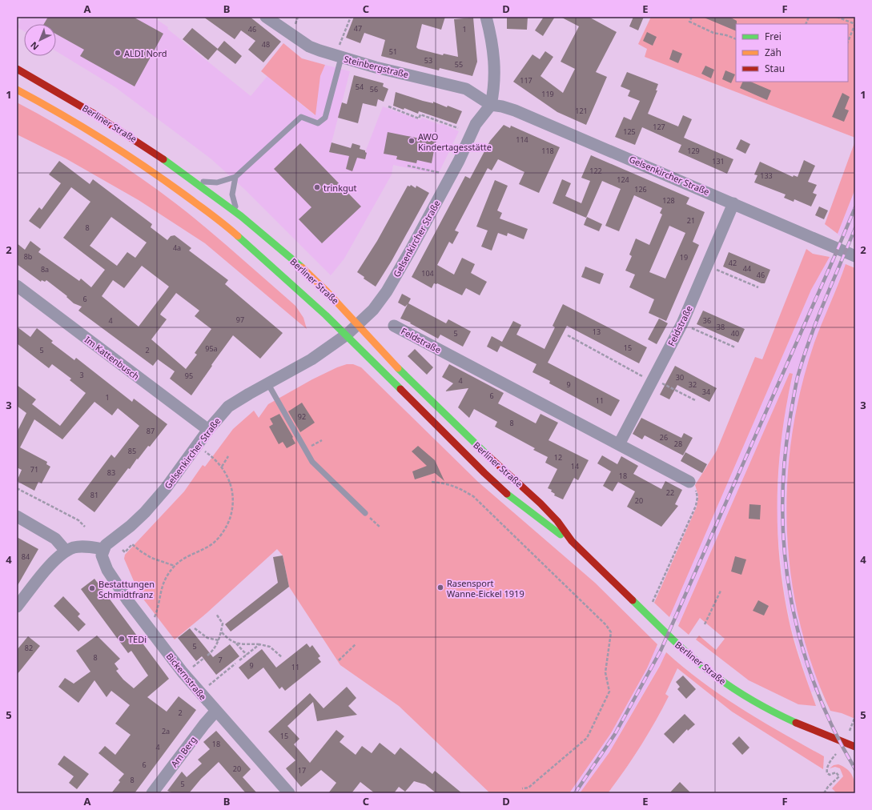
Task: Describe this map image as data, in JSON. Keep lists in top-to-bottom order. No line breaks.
{"streets":{"main road":["Berliner Straße"],"street":["Steinbergstraße","Gelsenkircher Straße","Feldstraße","Im Kattenbusch","Bickernstraße","Am Berg"]},"crossings":[["Steinbergstraße","Gelsenkircher Straße"],["Berliner Straße","Gelsenkircher Straße"],["Gelsenkircher Straße","Feldstraße"],["Gelsenkircher Straße","Im Kattenbusch"],["Gelsenkircher Straße","Bickernstraße"],["Bickernstraße","Am Berg"]],"places":["ALDI Nord","AWO Kindertagesstätte","trinkgut","Rasensport Wanne-Eickel 1919","Bestattungen Schmidtfranz","TEDi"],"house_numbers":["47","46","1","48","51","53","55","117","54","56","119","121","127","125","114","118","129","131","122","133","124","126","128","21","8","4a","8b","19","42","44","8a","104","46","6","97","4","36","38","13","5","40","15","95a","5","2","3","95","30","4","9","32","34","6","1","11","92","8","87","26","28","85","12","14","71","83","18","22","81","20","84","5","82","8","7","9","11","2","2a","15","18","4","6","20","17","8","5"],"legend":["Frei","Zäh","Stau"],"north":"bottom left","grid":{"columns":["A","B","C","D","E","F"],"rows":["1","2","3","4","5"]}}
